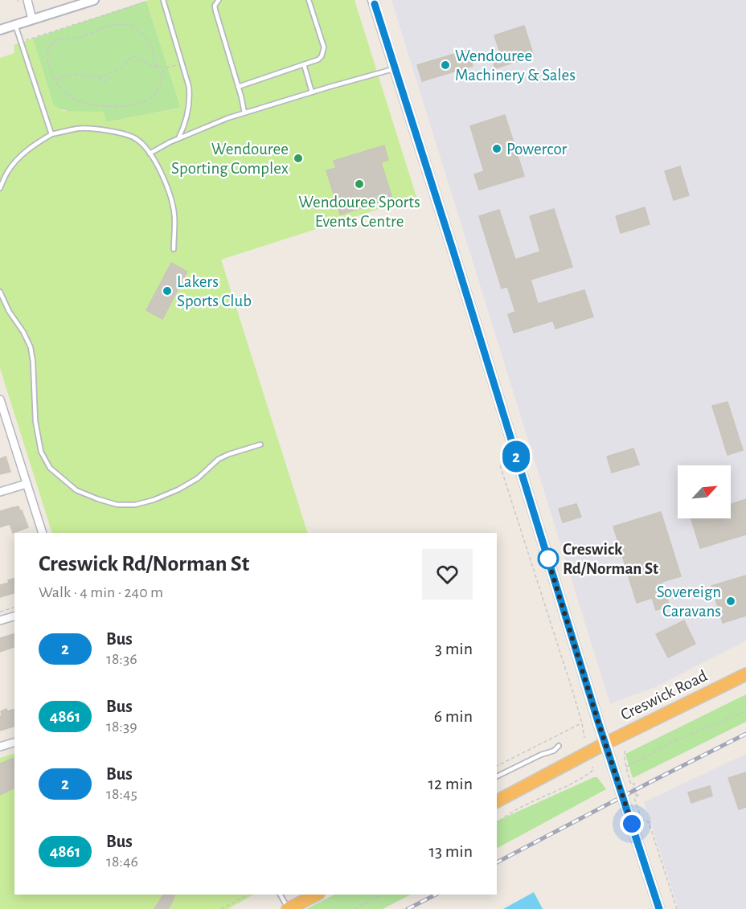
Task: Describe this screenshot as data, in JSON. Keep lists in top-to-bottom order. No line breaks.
{"streets":{"highway":["Creswick Road"]},"places":["Wendouree Machinery & Sales","Powercor","Wendouree Sporting Complex","Wendouree Sports Events Centre","Lakers Sports Club","Creswick Rd/Norman St","Sovereign Caravans"],"lines":["bus line 2"],"north":"top right","page":{"on_map":"2","heading":["Creswick Rd/Norman St","Walk · 4 min · 240 m"],"list":[{"mark":"2","name":"Bus","note":"18:36","value":"3 min"},{"mark":"4861","name":"Bus","note":"18:39","value":"6 min"},{"mark":"2","name":"Bus","note":"18:45","value":"12 min"},{"mark":"4861","name":"Bus","note":"18:46","value":"13 min"}]}}
